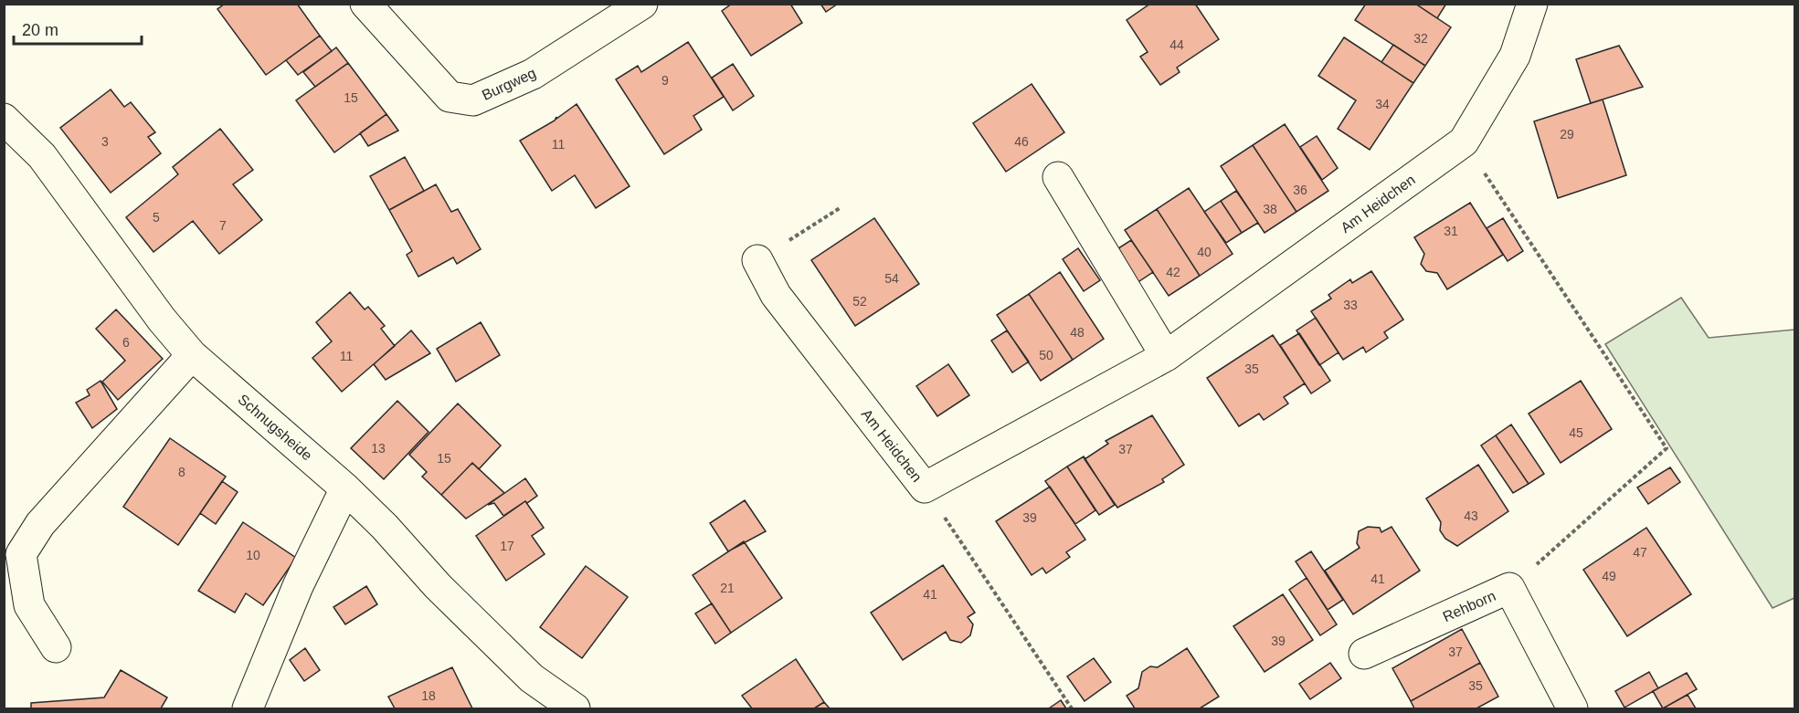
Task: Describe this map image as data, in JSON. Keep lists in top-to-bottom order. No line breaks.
{"streets":{"street":["Burgweg","Am Heidchen","Schnugsheide","Rehborn"]},"house_numbers":["32","44","9","15","34","29","3","46","11","36","38","5","7","31","40","42","54","52","33","48","6","50","11","35","45","13","37","15","8","43","39","17","47","10","49","41","21","41","39","37","35","18"],"scale_bar":"20 m"}
